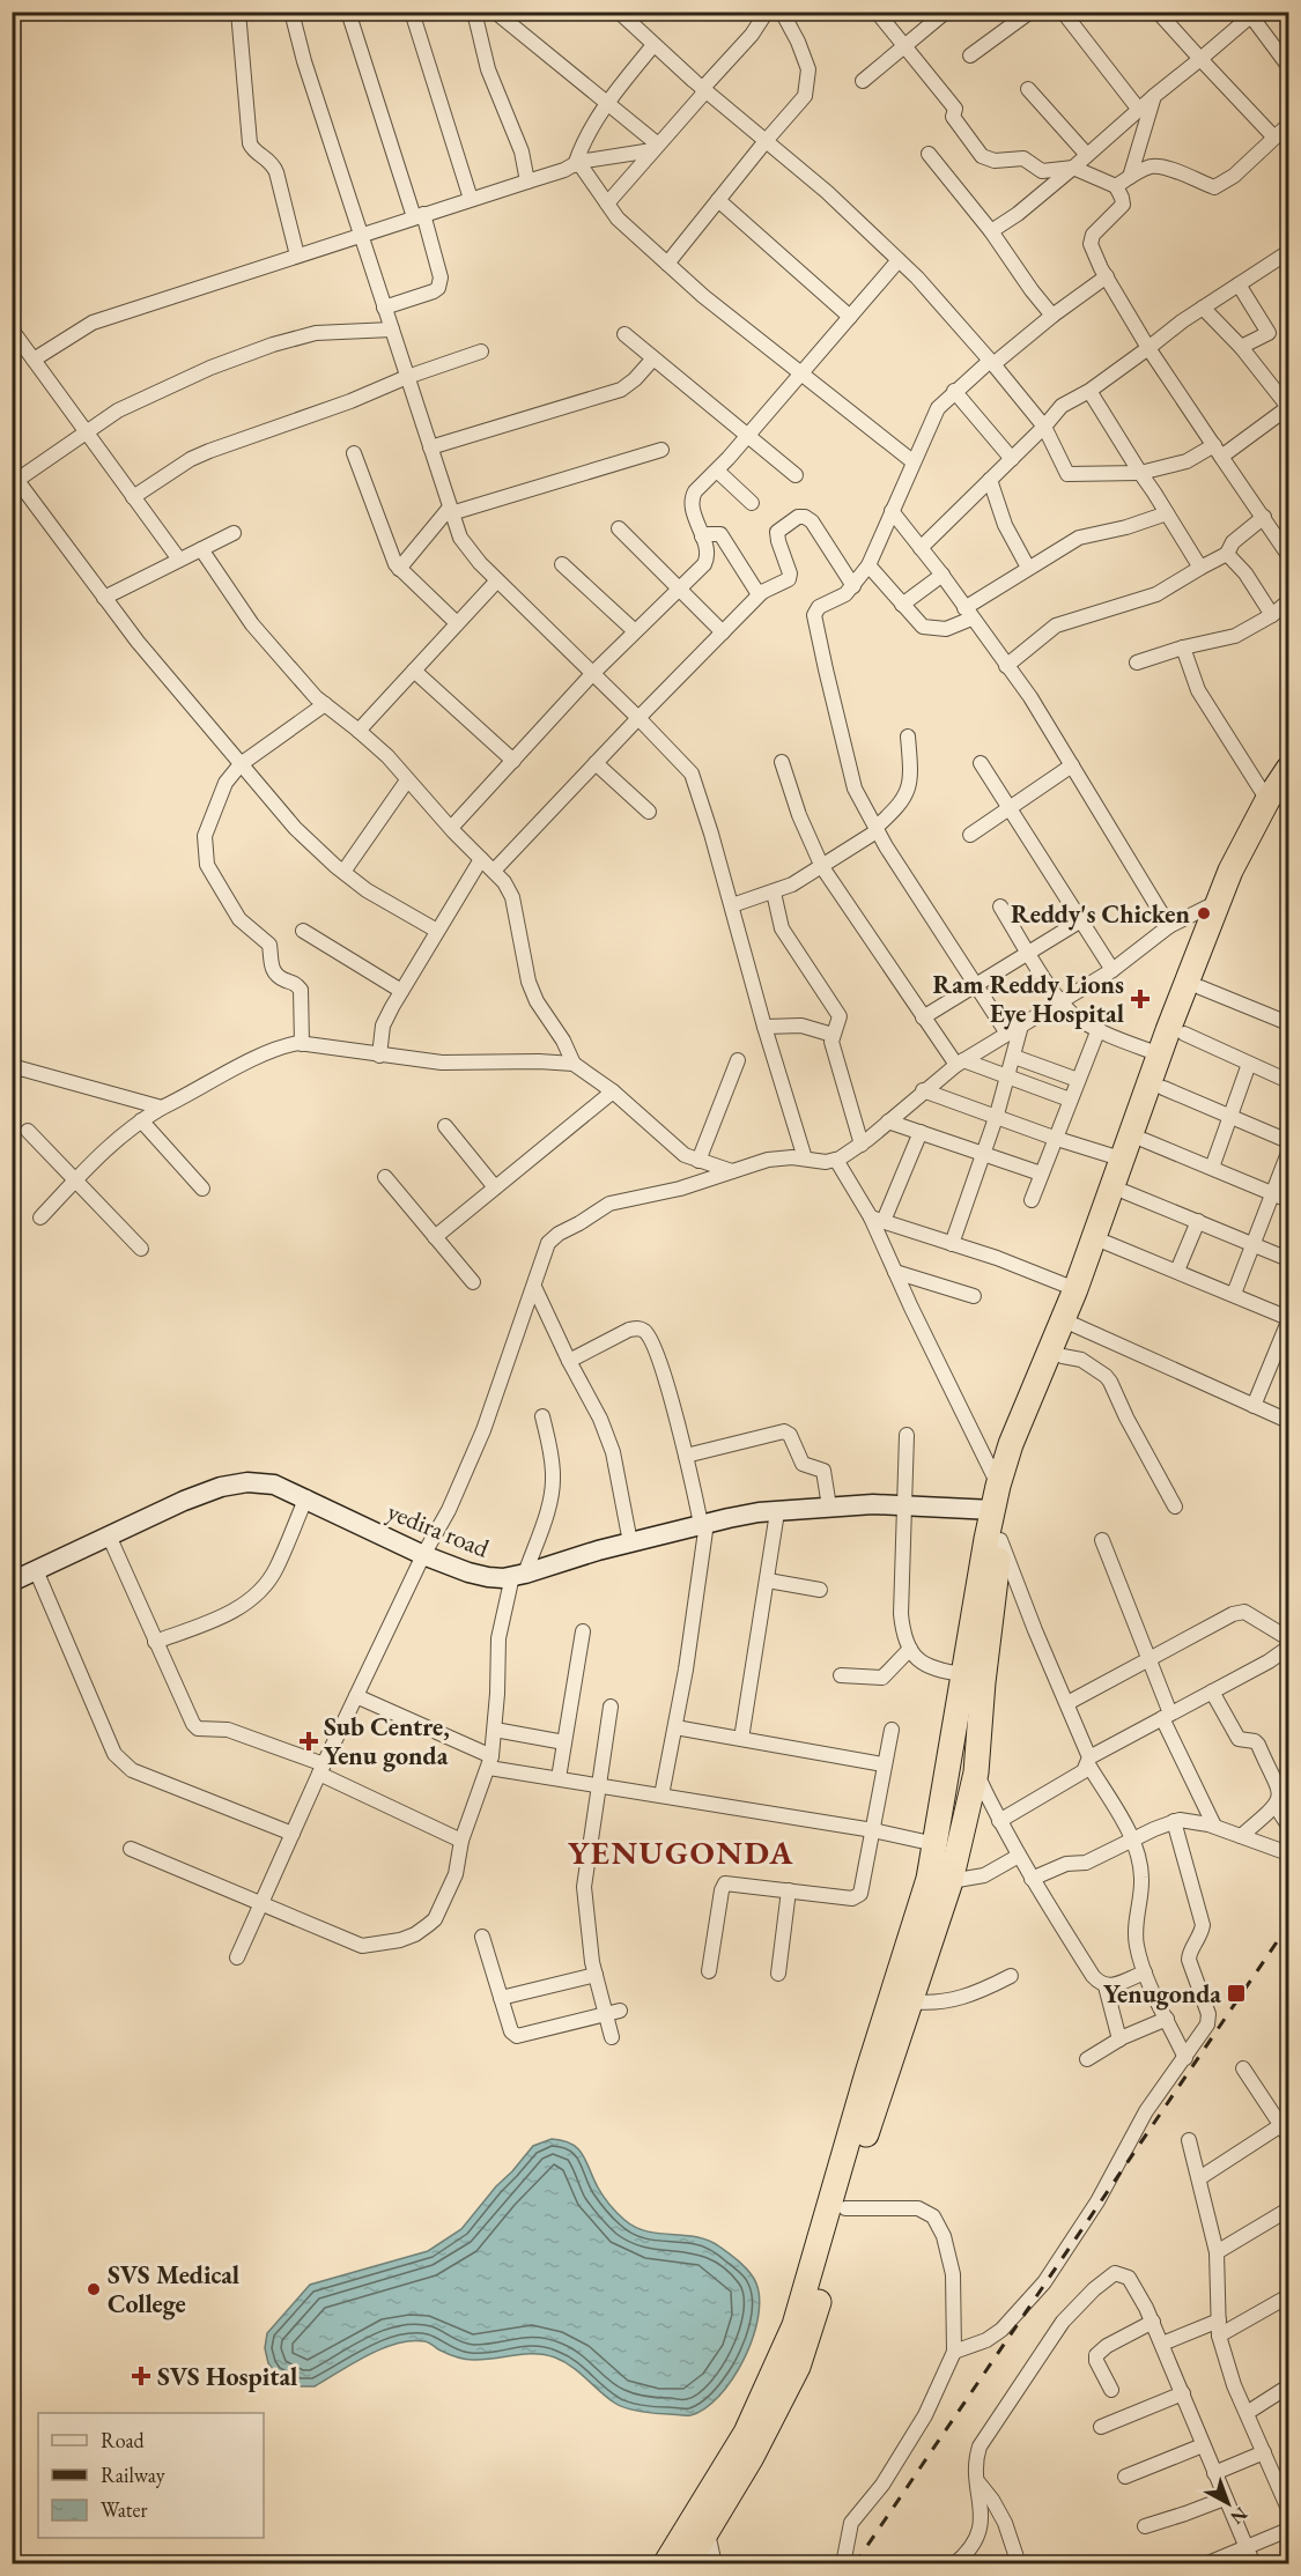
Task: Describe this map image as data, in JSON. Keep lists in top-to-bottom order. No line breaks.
{"streets":{"main road":["yedira road"]},"districts":["YENUGONDA"],"places":{"other":["Reddy's Chicken","SVS Medical College"],"health":["Ram Reddy Lions Eye Hospital","Sub Centre, Yenu gonda","SVS Hospital"],"transit":["Yenugonda"]},"legend":["Road","Railway","Water"],"north":"bottom right"}
